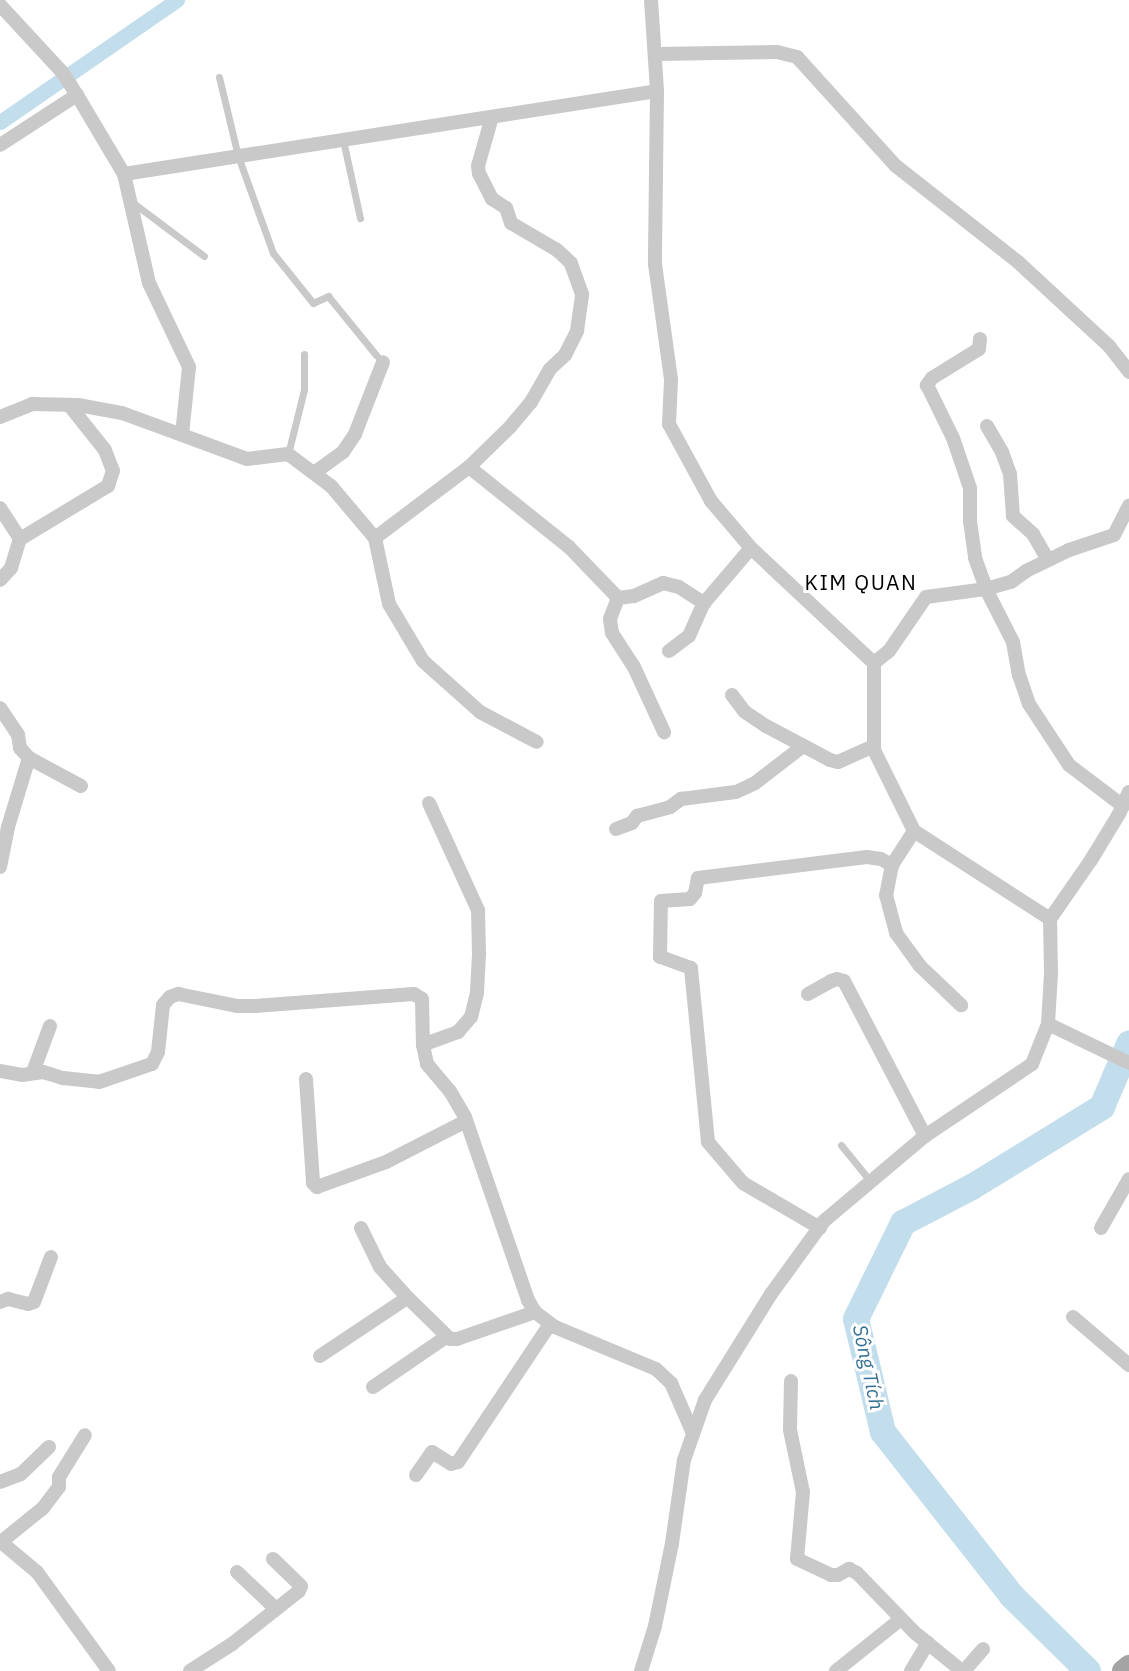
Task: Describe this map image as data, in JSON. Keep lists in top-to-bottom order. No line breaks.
{"districts":["KIM QUAN"],"water":["Sông Tích"]}
